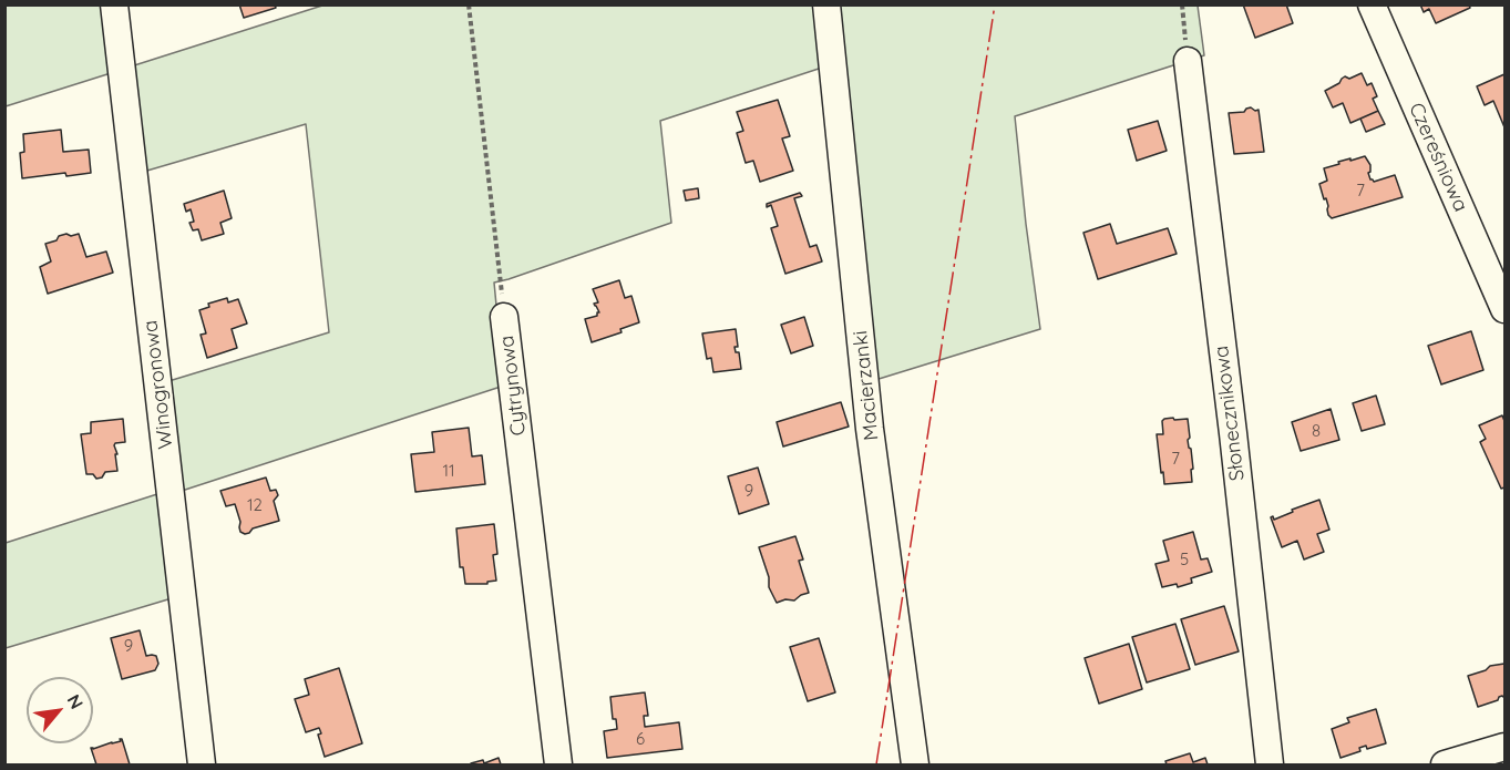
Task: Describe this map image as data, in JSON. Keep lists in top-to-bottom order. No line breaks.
{"streets":{"street":["Czereśniowa","Winogronowa","Cytrynowa","Macierzanki","Słonecznikowa"]},"house_numbers":["7","8","7","11","9","12","5","9","6"],"north":"top right"}
